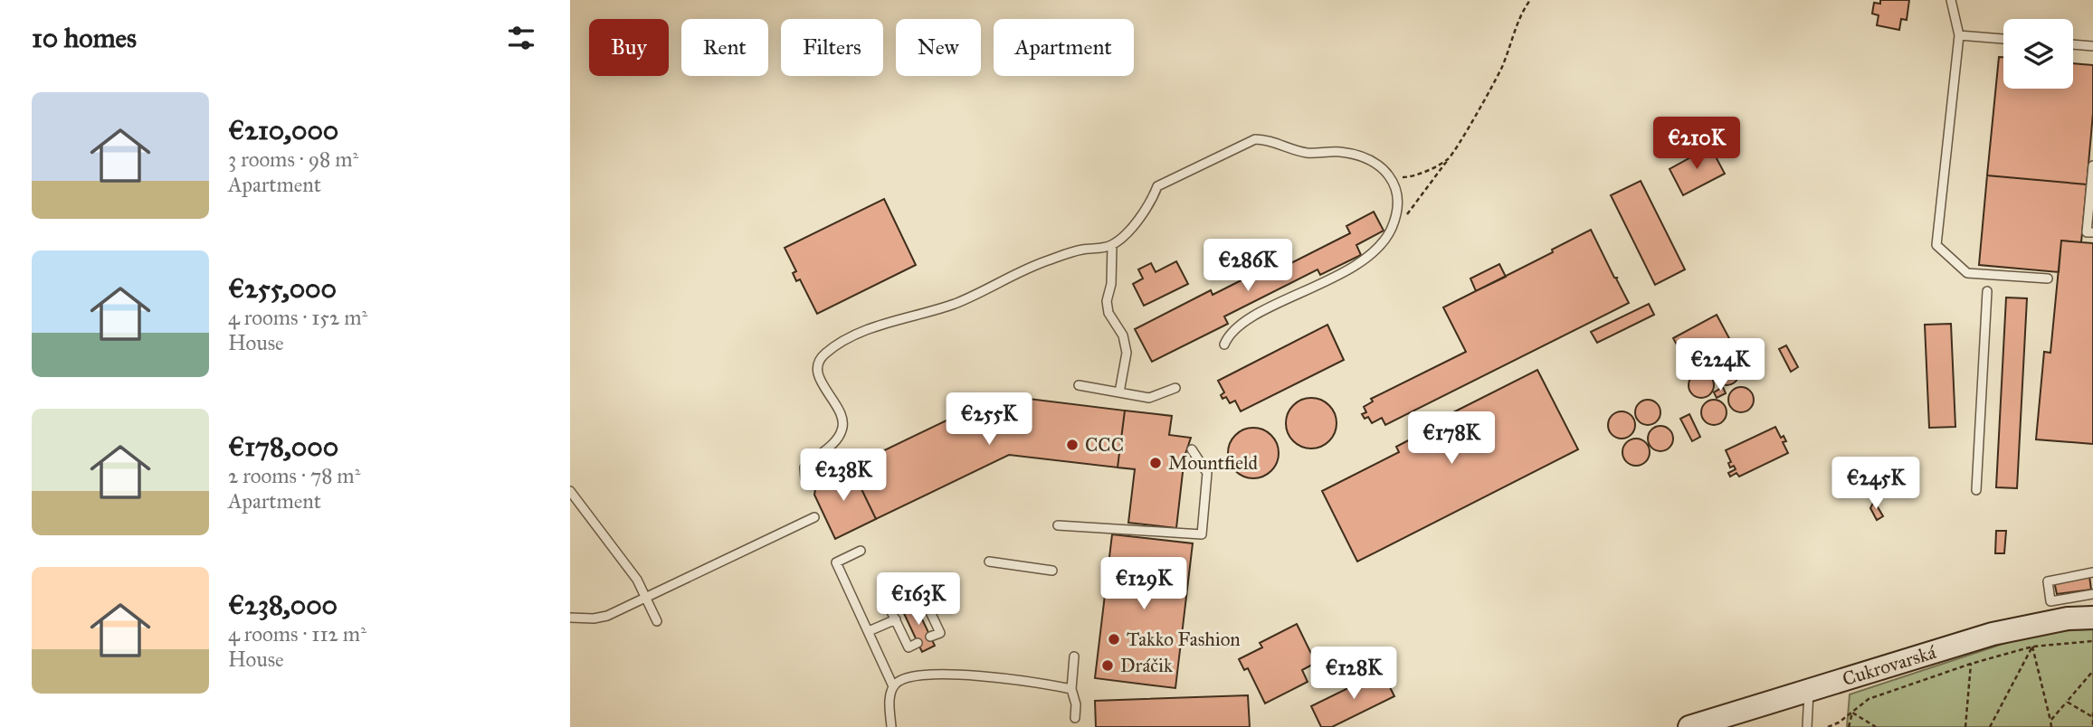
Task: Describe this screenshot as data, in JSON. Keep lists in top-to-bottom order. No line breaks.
{"streets":{"main road":["Cukrovarská"]},"places":["CCC","Mountfield","Takko Fashion","Dráčik"],"page":{"heading":"10 homes","chip":["Buy","Rent","Filters","New","Apartment"],"list":[{"name":"€210,000","note":"3 rooms · 98 m² · Apartment"},{"name":"€255,000","note":"4 rooms · 152 m² · House"},{"name":"€178,000","note":"2 rooms · 78 m² · Apartment"},{"name":"€238,000","note":"4 rooms · 112 m² · House"}],"price":["€210K","€286K","€224K","€255K","€178K","€238K","€245K","€129K","€163K","€128K"]}}
